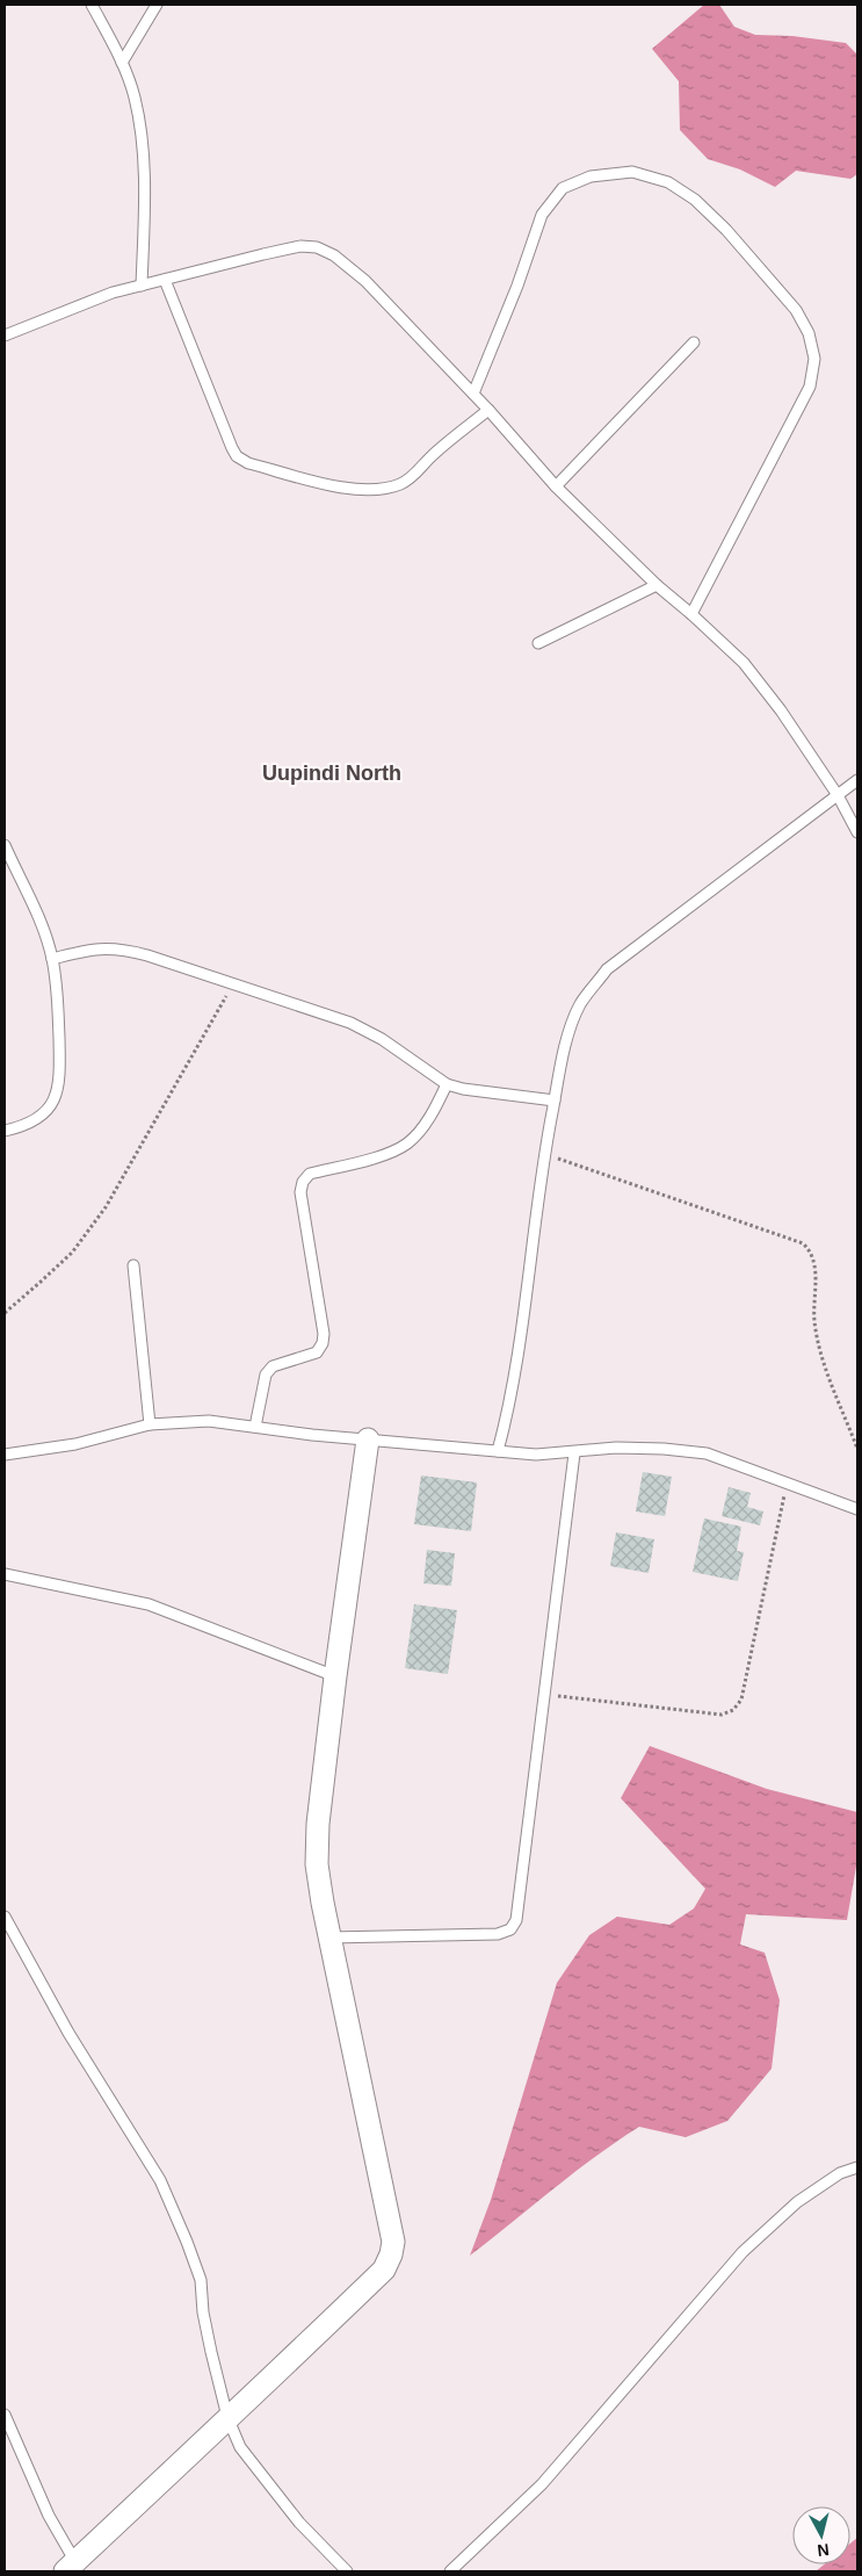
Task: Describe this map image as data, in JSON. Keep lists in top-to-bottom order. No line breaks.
{"districts":["Uupindi North"],"north":"bottom"}
